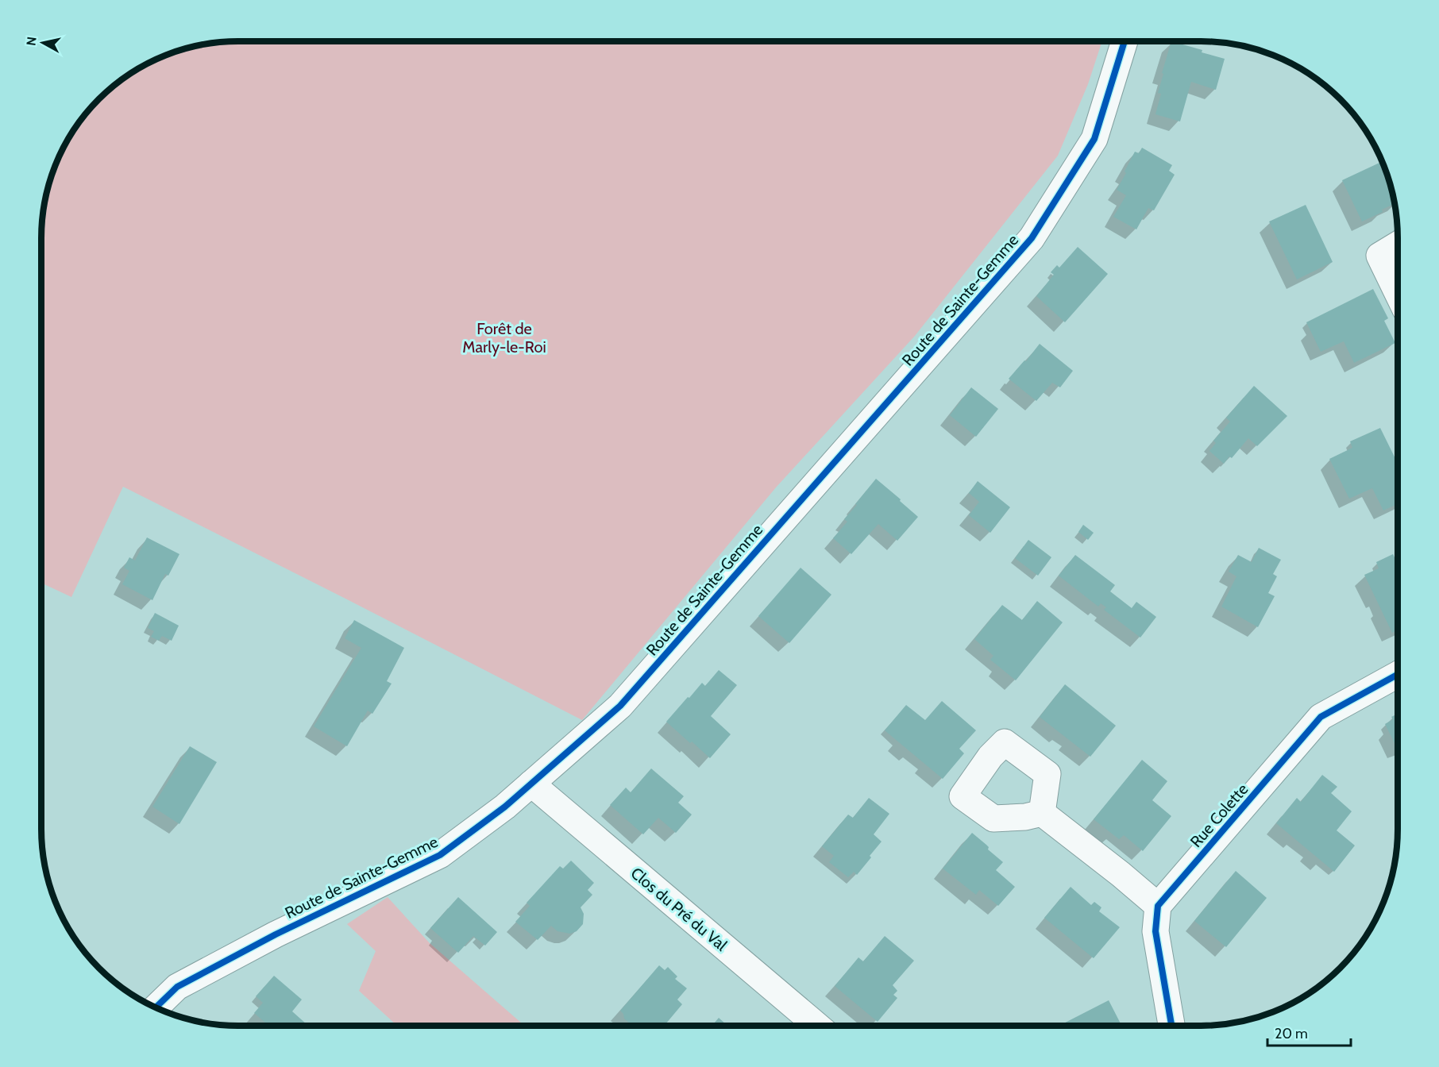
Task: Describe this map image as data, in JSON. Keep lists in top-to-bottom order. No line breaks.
{"streets":{"street":["Route de Sainte-Gemme","Rue Colette","Clos du Pré du Val"]},"crossings":[["Route de Sainte-Gemme","Clos du Pré du Val"]],"parks":["Forêt de Marly-le-Roi"],"scale_bar":"20 m","north":"left"}
